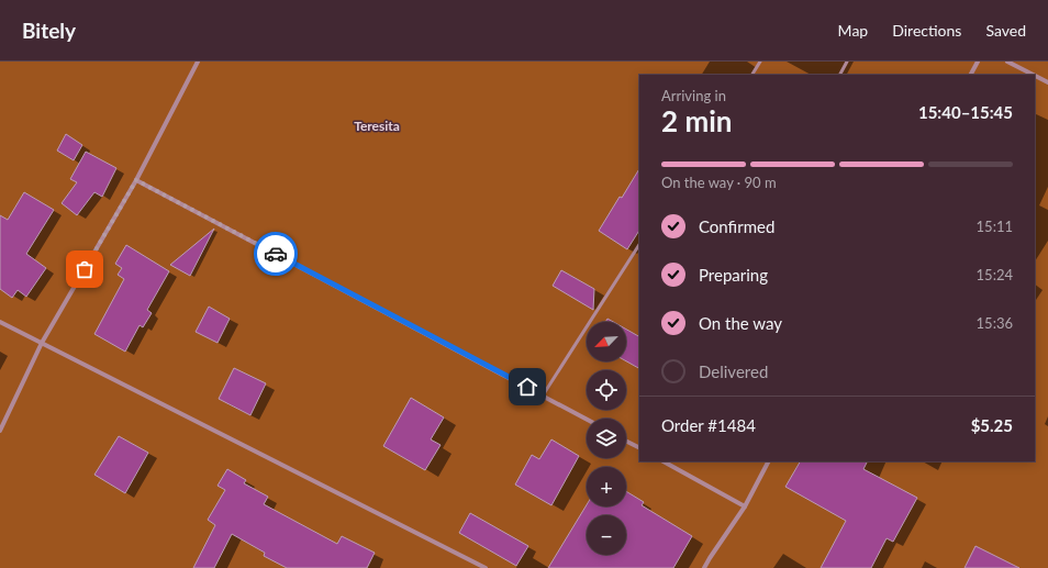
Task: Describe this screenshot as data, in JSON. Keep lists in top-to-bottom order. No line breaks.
{"districts":["Teresita"],"north":"bottom left","page":{"header":"Bitely","nav":["Map","Directions","Saved"],"heading":["2 min","Arriving in","15:40–15:45"],"panel":["Order #1484","$5.25"],"bar":"On the way · 90 m","list":[["Confirmed","15:11"],["Preparing","15:24"],["On the way","15:36"],"Delivered"],"map_buttons":["+","−"]}}
